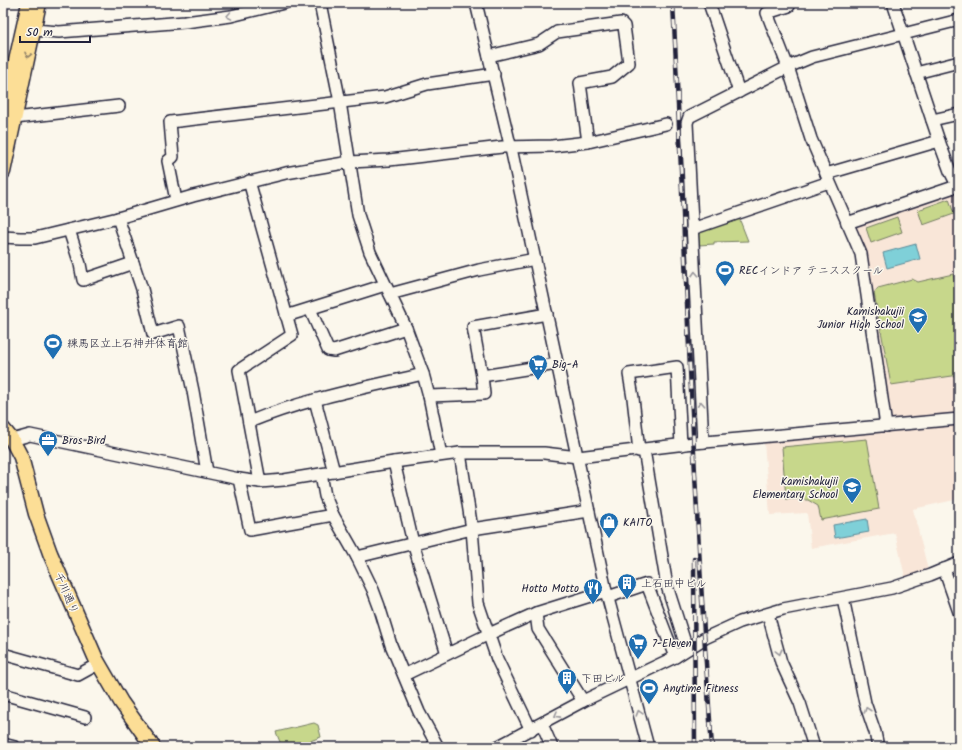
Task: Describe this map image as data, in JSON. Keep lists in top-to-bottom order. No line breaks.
{"streets":{"main road":["千川通り"]},"places":{"sports":["RECインドア テニススクール","練馬区立上石神井体育館","Anytime Fitness"],"school or university":["Kamishakujii Junior High School","Kamishakujii Elementary School"],"supermarket":["Big-A","7-Eleven"],"office":["Bros Bird"],"shop":["KAITO"],"building":["上石田中ビル","下田ビル"],"restaurant":["Hotto Motto"]},"scale_bar":"50 m"}
